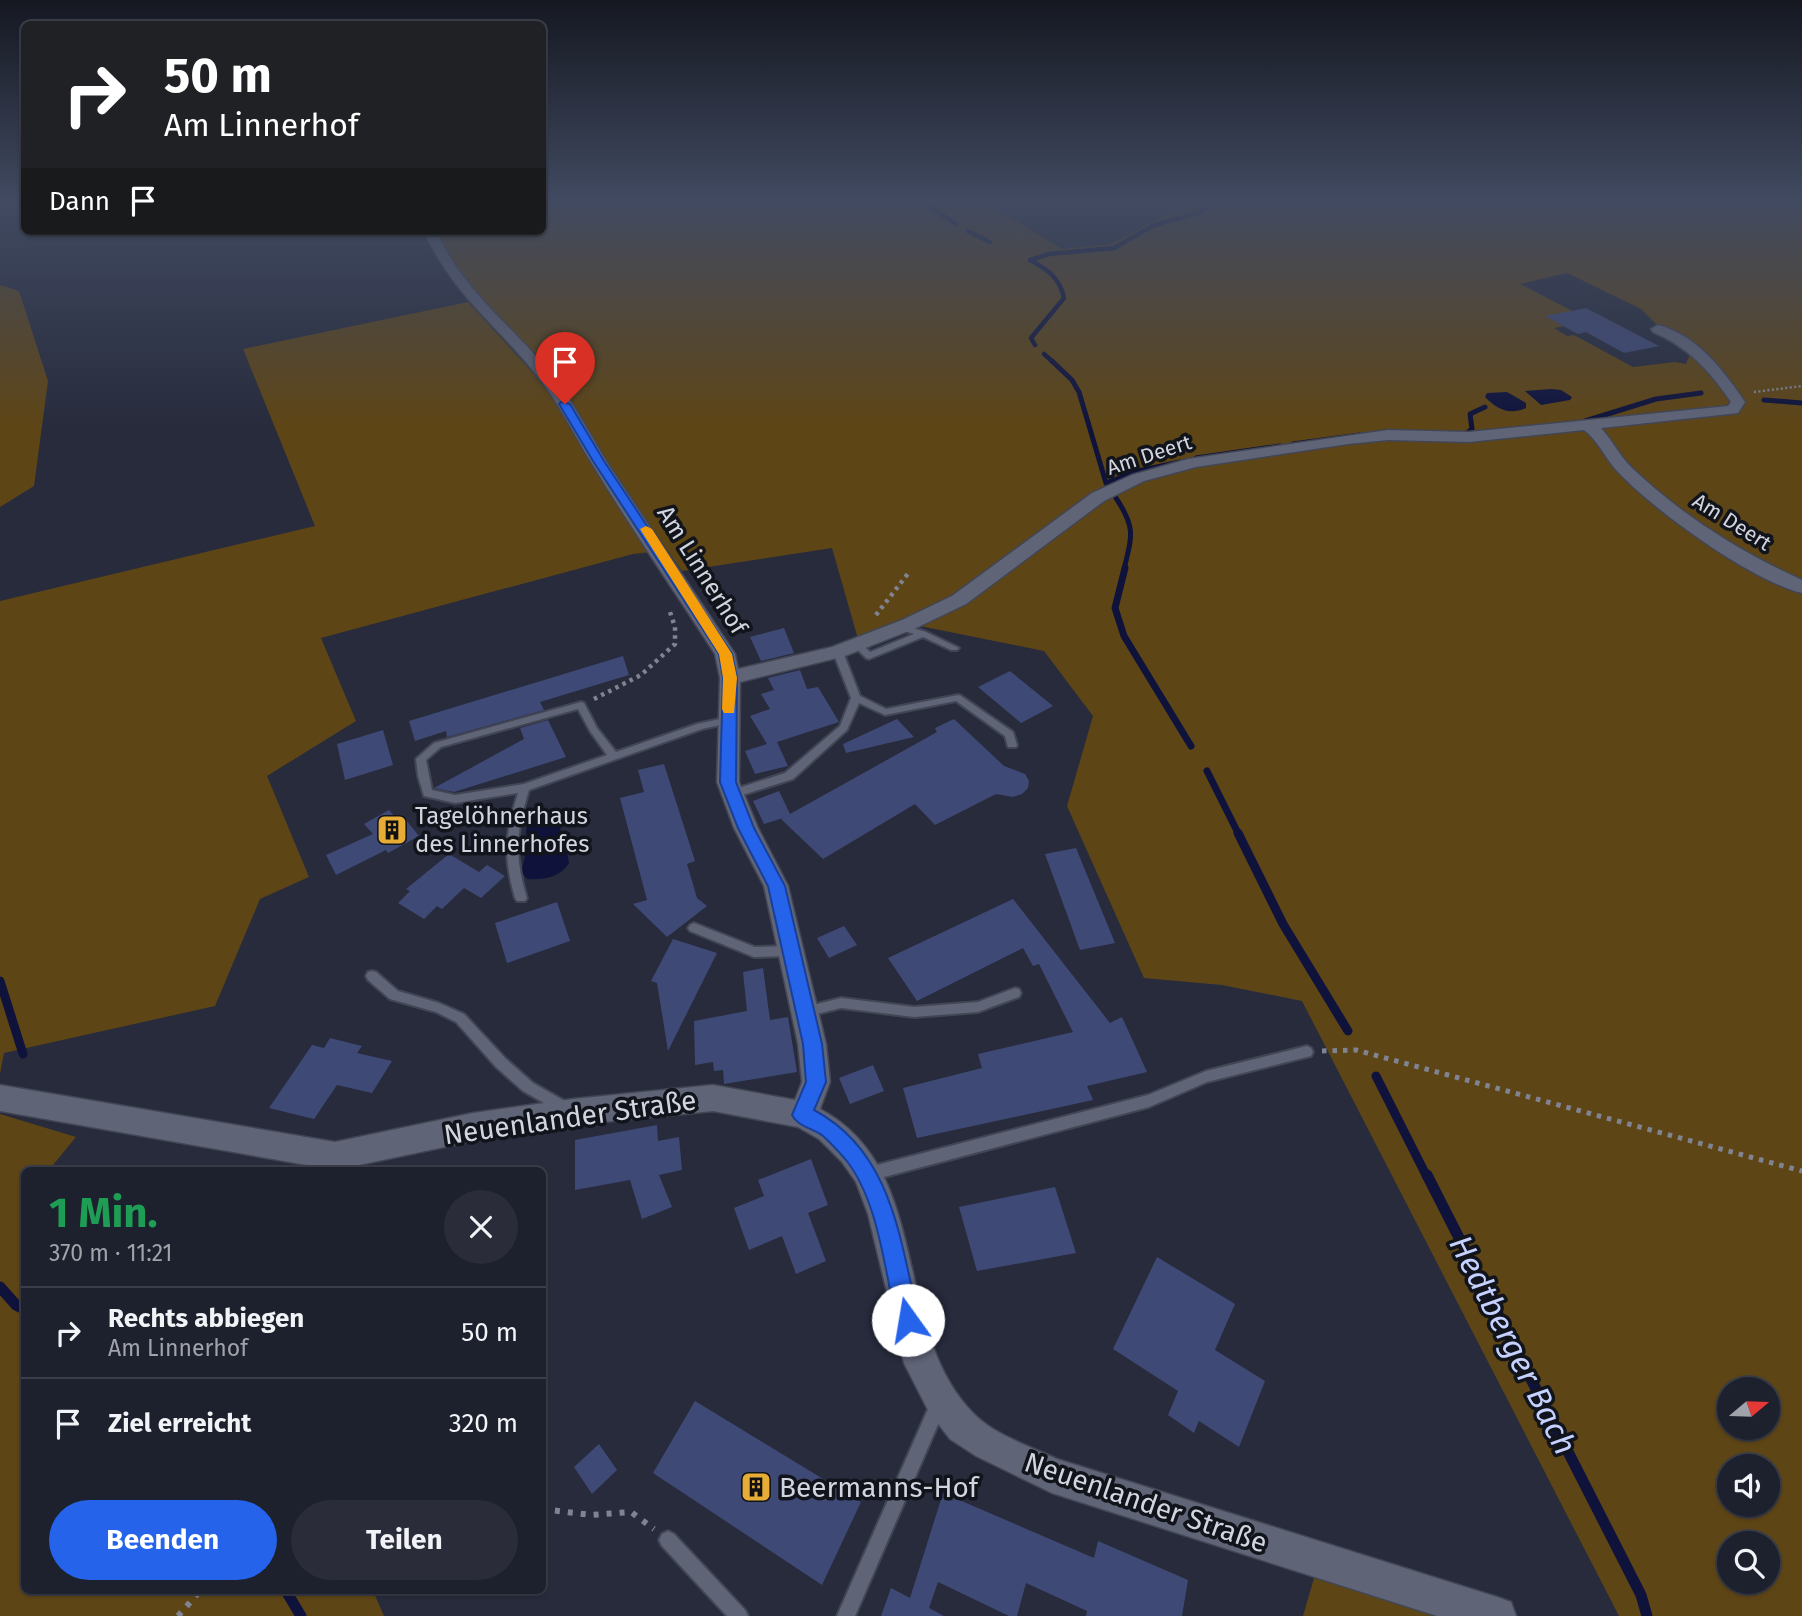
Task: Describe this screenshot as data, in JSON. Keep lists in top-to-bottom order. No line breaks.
{"streets":{"street":["Am Deert","Am Linnerhof","Neuenlander Straße"]},"crossings":[["Am Deert","Am Linnerhof"],["Am Linnerhof","Neuenlander Straße"]],"water":["Hedtberger Bach"],"places":{"building":["Tagelöhnerhaus des Linnerhofes","Beermanns-Hof"]},"north":"right","page":{"turn":["50 m","Am Linnerhof"],"then":"Dann","heading":["1 Min.","370 m · 11:21"],"list":[{"name":"Rechts abbiegen","note":"Am Linnerhof","value":"50 m"},{"name":"Ziel erreicht","value":"320 m"}],"buttons":["Beenden","Teilen"]}}
